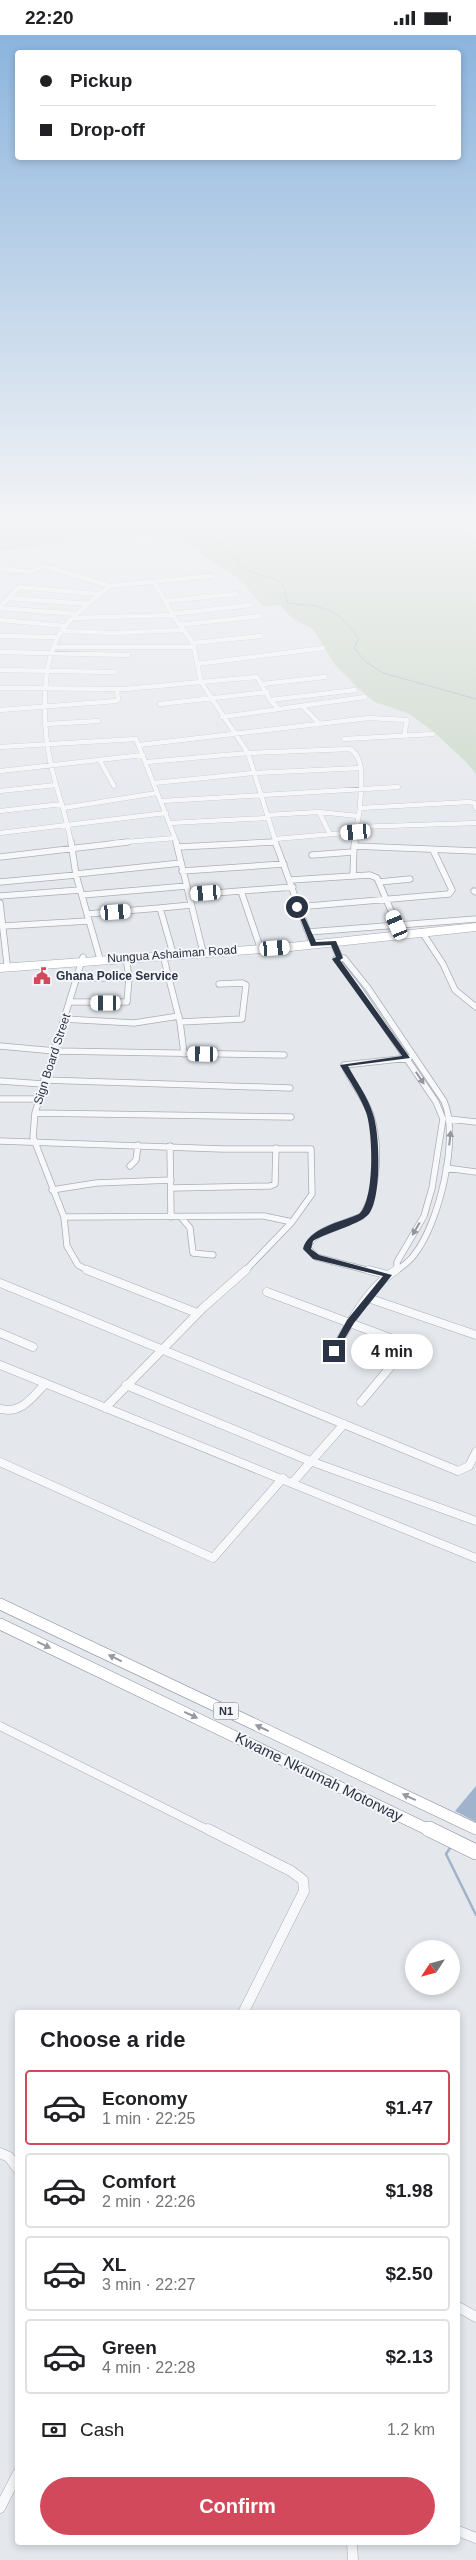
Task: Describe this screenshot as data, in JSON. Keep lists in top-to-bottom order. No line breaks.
{"streets":{"highway":["N1","Kwame Nkrumah Motorway"],"main road":["Nungua Ashaiman Road"],"street":["Sign Board Street"]},"crossings":[["Nungua Ashaiman Road","Sign Board Street"]],"places":{"public building":["Ghana Police Service"]},"north":"bottom left","page":{"status":"22:20","banner":["Pickup","Drop-off"],"bubble":"4 min","heading":"Choose a ride","list":[{"name":"Economy","note":"1 min · 22:25","value":"$1.47"},{"name":"Comfort","note":"2 min · 22:26","value":"$1.98"},{"name":"XL","note":"3 min · 22:27","value":"$2.50"},{"name":"Green","note":"4 min · 22:28","value":"$2.13"}],"pay":["Cash","1.2 km"],"buttons":"Confirm"}}
